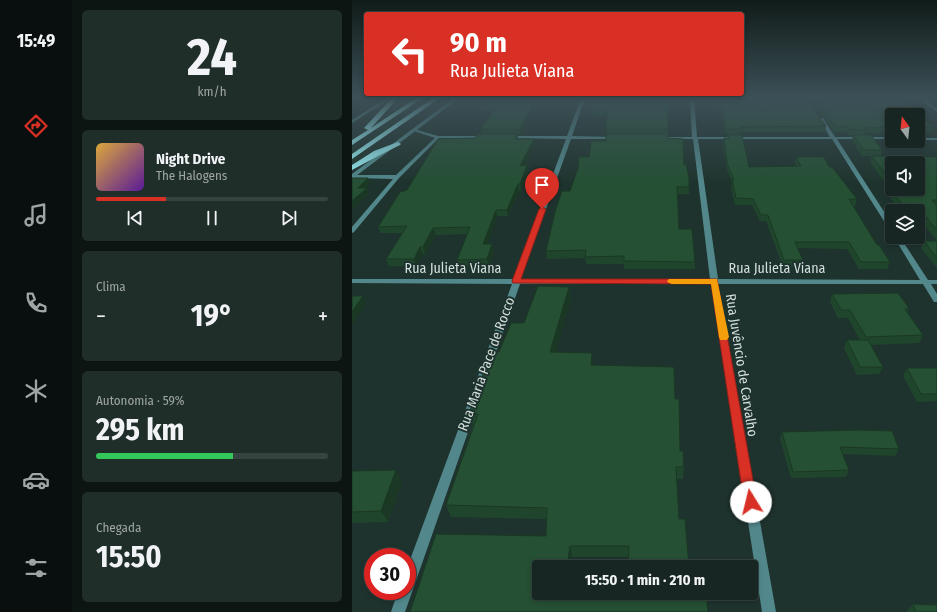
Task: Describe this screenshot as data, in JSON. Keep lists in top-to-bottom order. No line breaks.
{"streets":{"street":["Rua Julieta Viana","Rua Maria Pace de Rocco","Rua Juvêncio de Carvalho"]},"crossings":[["Rua Julieta Viana","Rua Maria Pace de Rocco"],["Rua Julieta Viana","Rua Juvêncio de Carvalho"]],"north":"top","page":{"tabs":"15:49","tile":[["24","km/h"],"Clima",["Autonomia · 59%","295 km"],["Chegada","15:50"]],"turn":["90 m","Rua Julieta Viana"],"song":["Night Drive","The Halogens"],"heat":["−","19°","+"],"limit":"30","trip":"15:50 · 1 min · 210 m"}}
